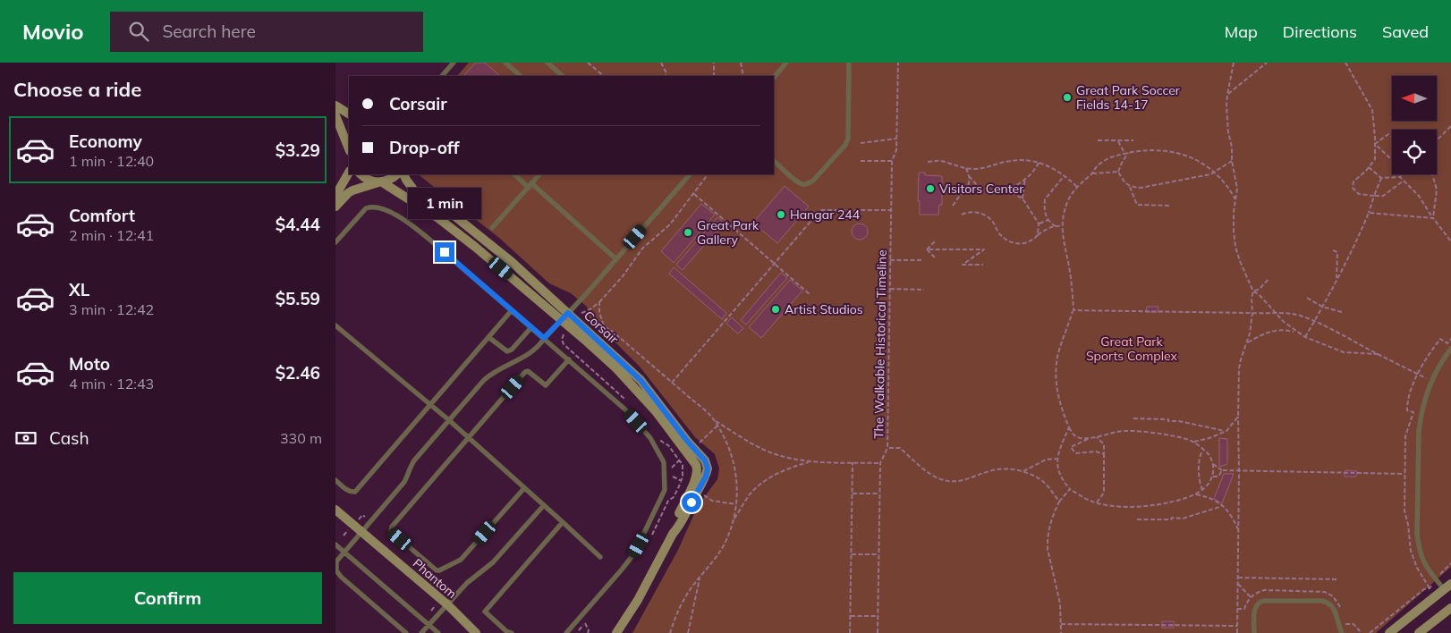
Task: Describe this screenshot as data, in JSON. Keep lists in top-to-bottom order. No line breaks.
{"streets":{"street":["Corsair","Phantom"],"path":["The Walkable Historical Timeline"]},"parks":["Great Park Sports Complex"],"places":["Great Park Soccer Fields 14-17","Visitors Center","Hangar 244","Great Park Gallery","Artist Studios"],"north":"left","page":{"header":"Movio","search":"Search here","nav":["Map","Directions","Saved"],"heading":"Choose a ride","banner":["Corsair","Drop-off"],"list":[{"name":"Economy","note":"1 min · 12:40","value":"$3.29"},{"name":"Comfort","note":"2 min · 12:41","value":"$4.44"},{"name":"XL","note":"3 min · 12:42","value":"$5.59"},{"name":"Moto","note":"4 min · 12:43","value":"$2.46"}],"bubble":"1 min","pay":["Cash","330 m"],"buttons":"Confirm"}}
